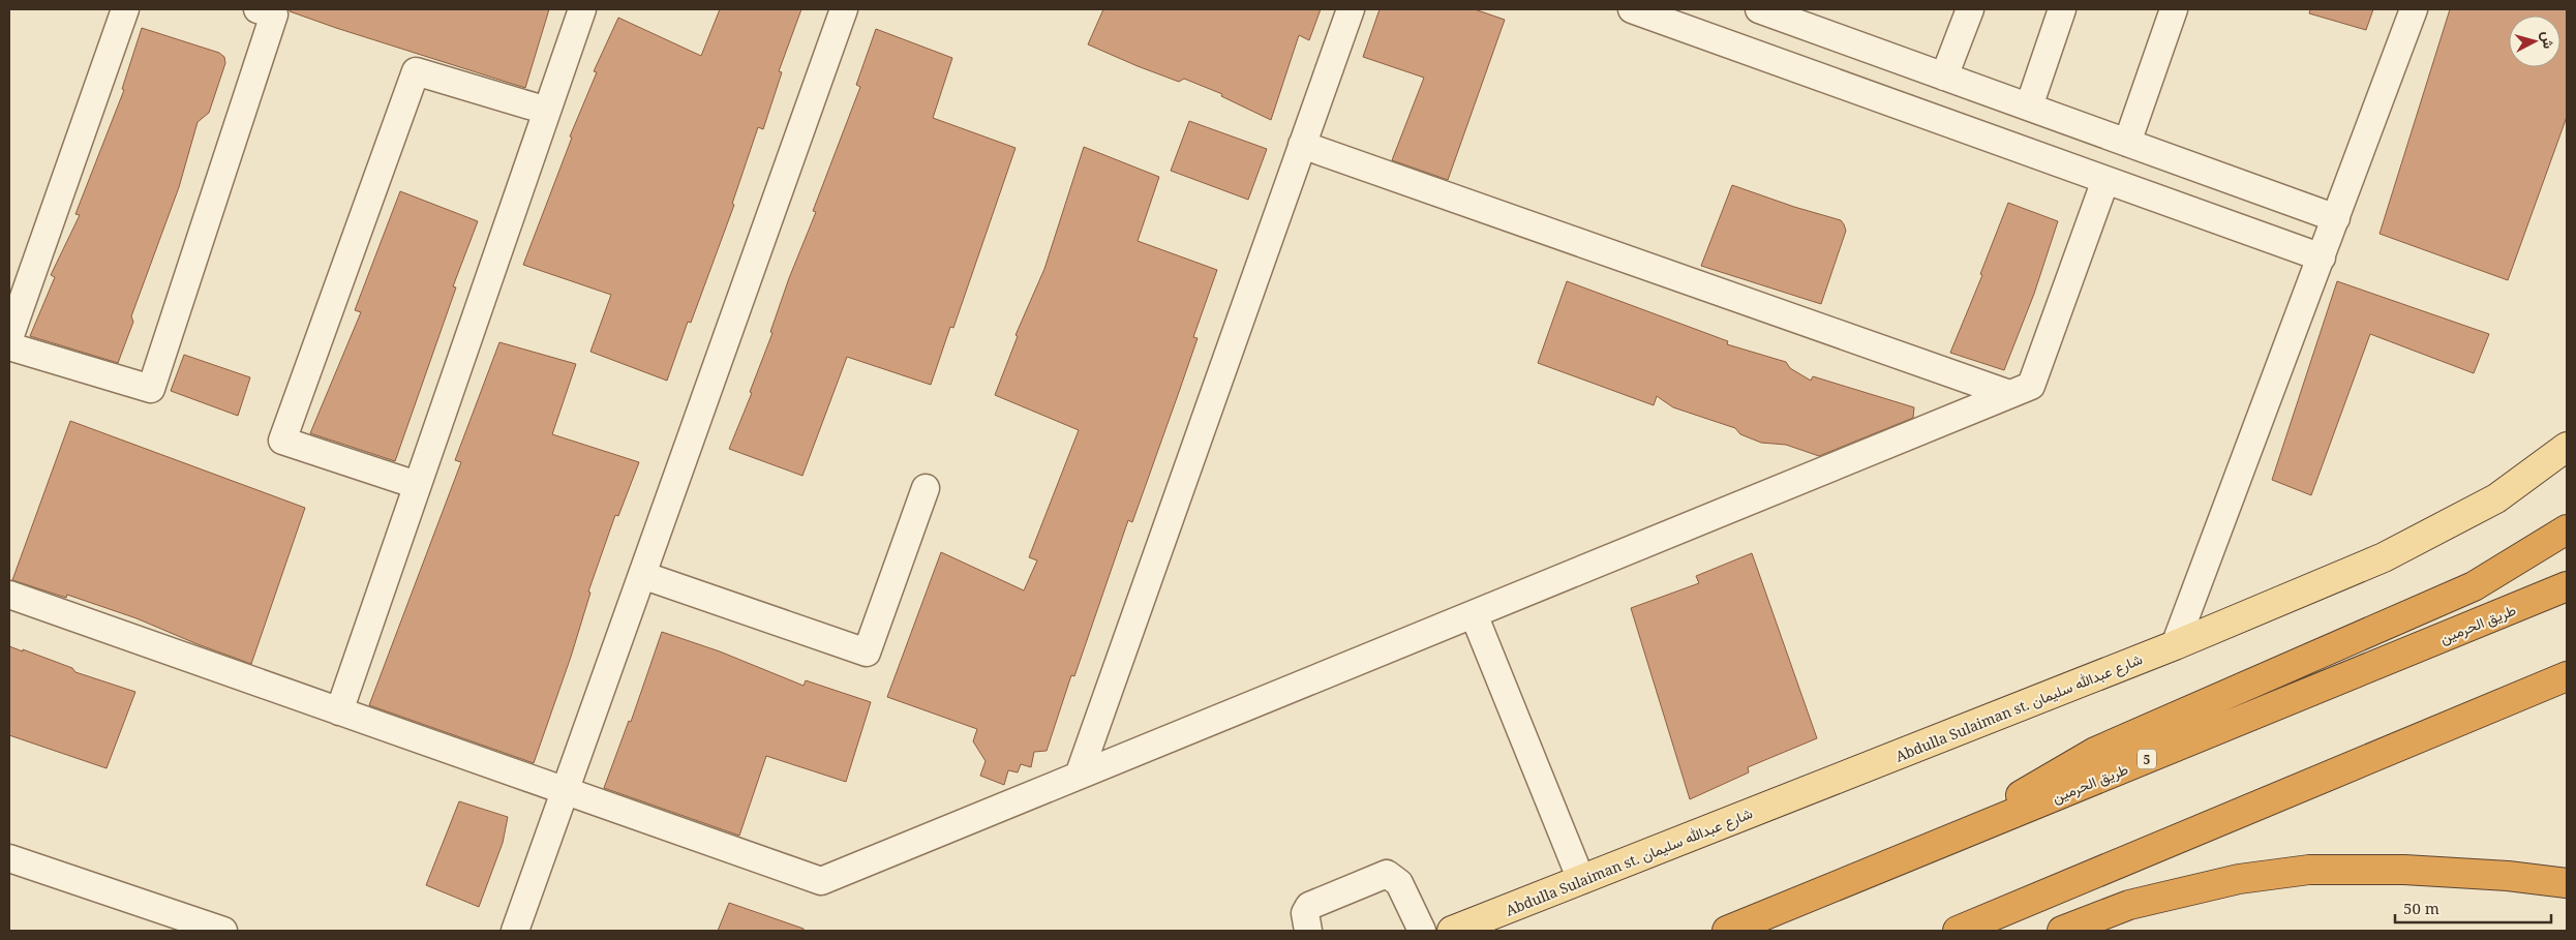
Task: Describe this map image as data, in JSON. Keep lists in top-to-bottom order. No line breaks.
{"streets":{"highway":["طريق الحرمين","5"],"main road":["Abdulla Sulaiman st. شارع عبدالله سليمان"]},"scale_bar":"50 m","north":"right"}
